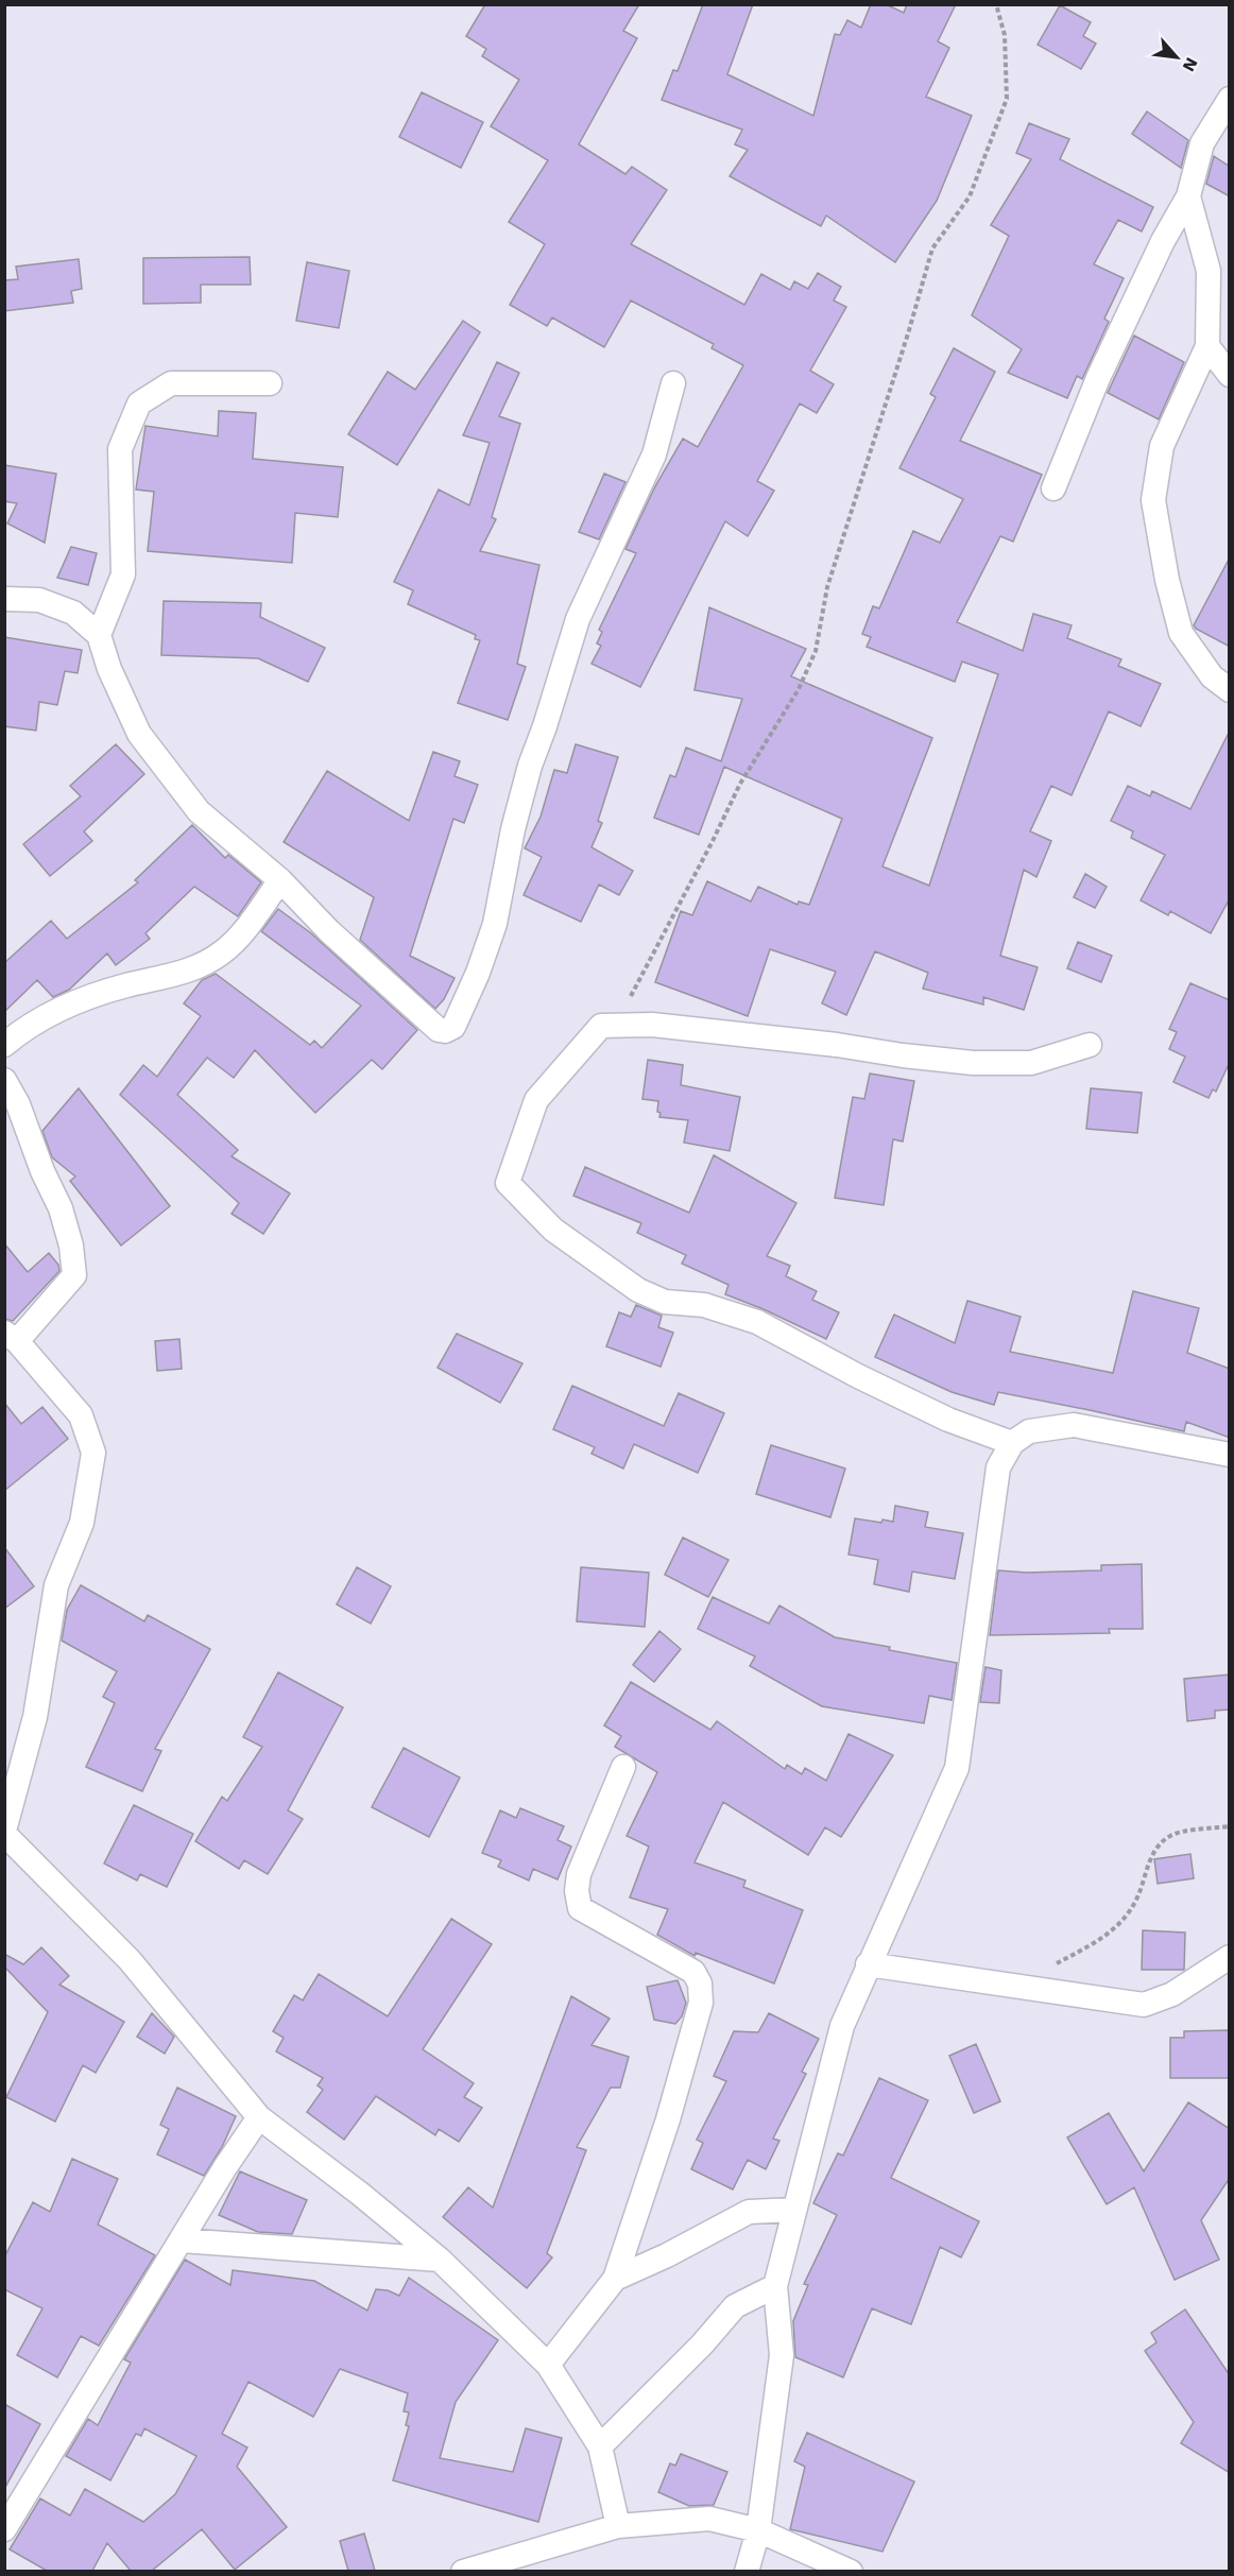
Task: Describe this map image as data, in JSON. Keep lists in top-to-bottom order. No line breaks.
{"north":"bottom right"}
